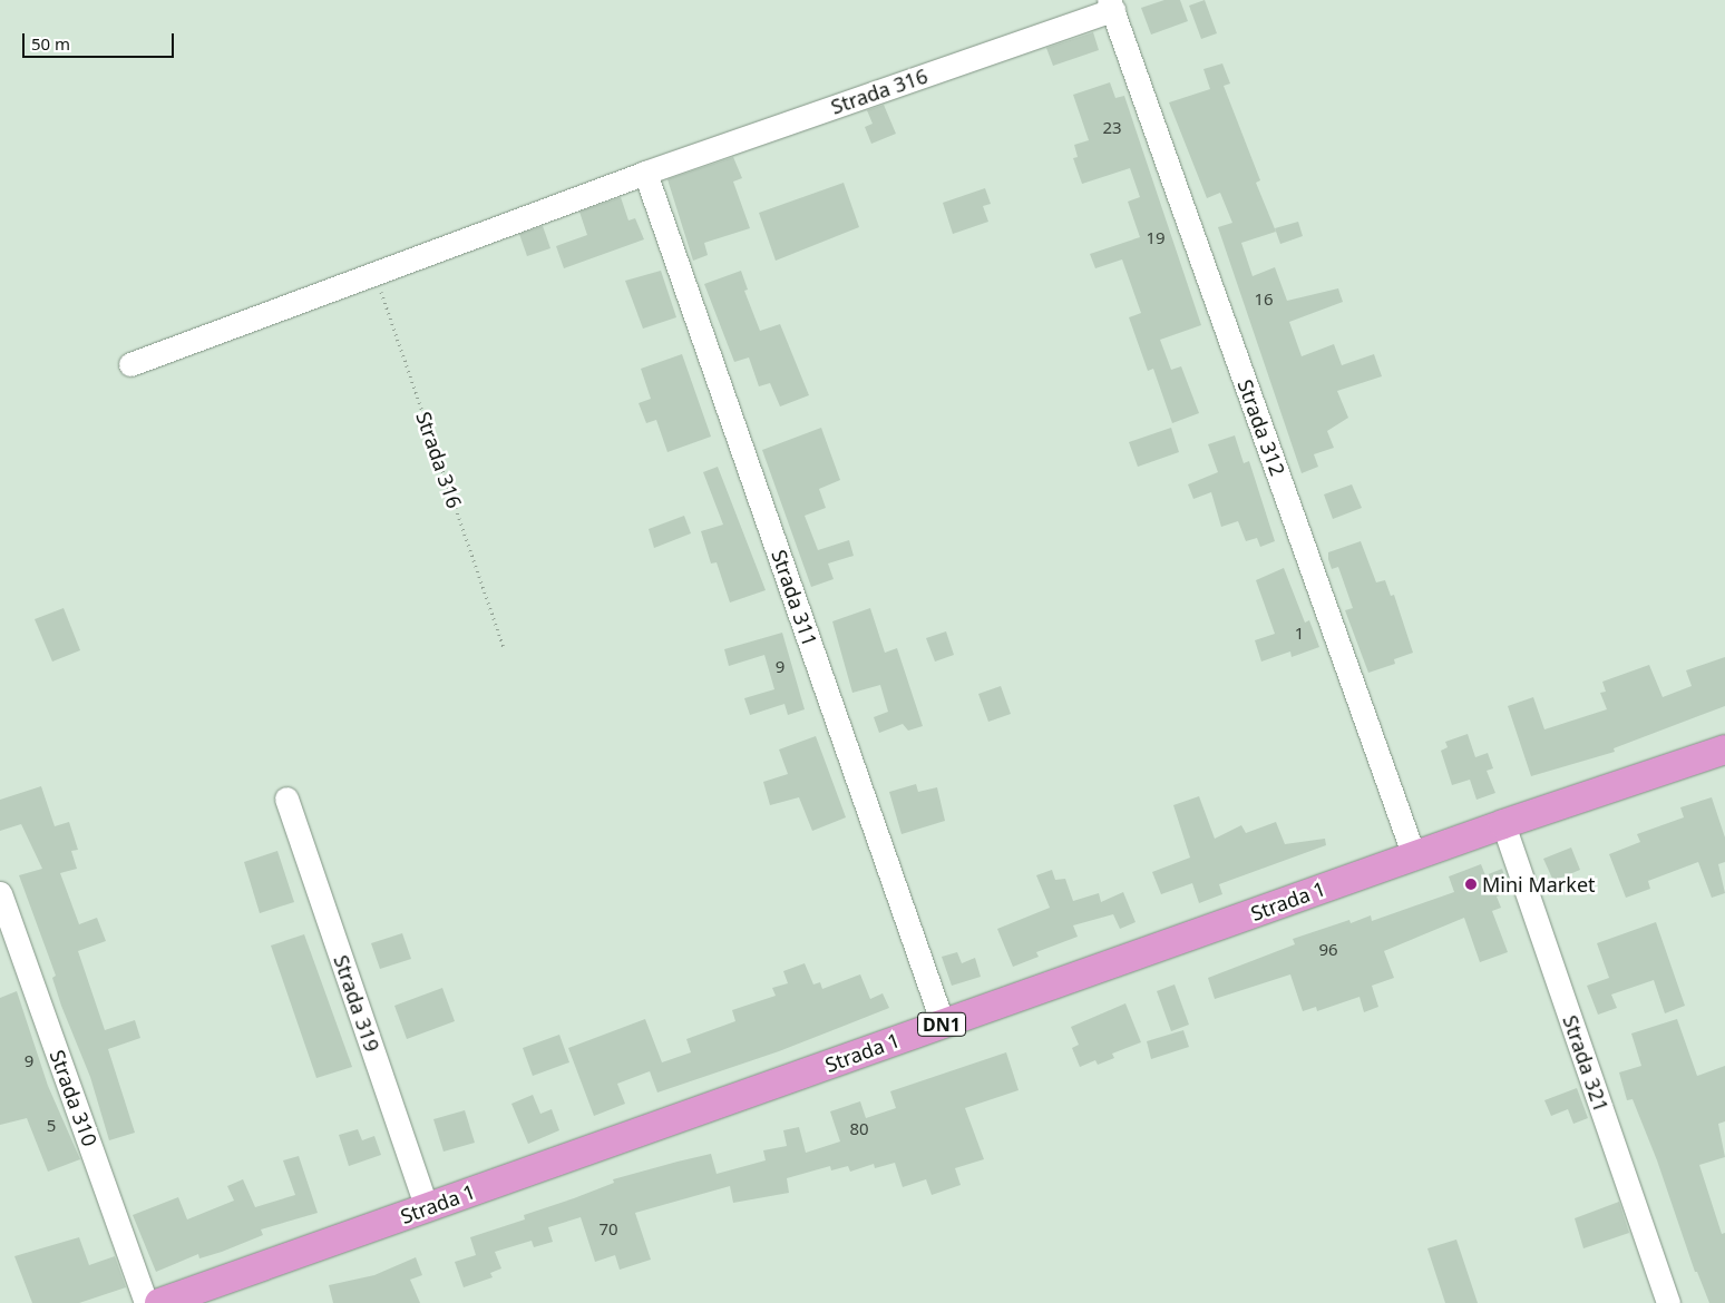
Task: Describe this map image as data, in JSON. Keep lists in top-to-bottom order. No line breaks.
{"streets":{"main road":["Strada 1","DN1"],"street":["Strada 316","Strada 312","Strada 311","Strada 319","Strada 321","Strada 310"]},"crossings":[["Strada 316","Strada 312"],["Strada 316","Strada 311"],["Strada 312","Strada 1"],["Strada 311","Strada 1"],["Strada 1","Strada 319"],["Strada 1","Strada 321"]],"places":["Mini Market"],"house_numbers":["23","19","16","1","9","96","9","5","80","70"],"scale_bar":"50 m"}
